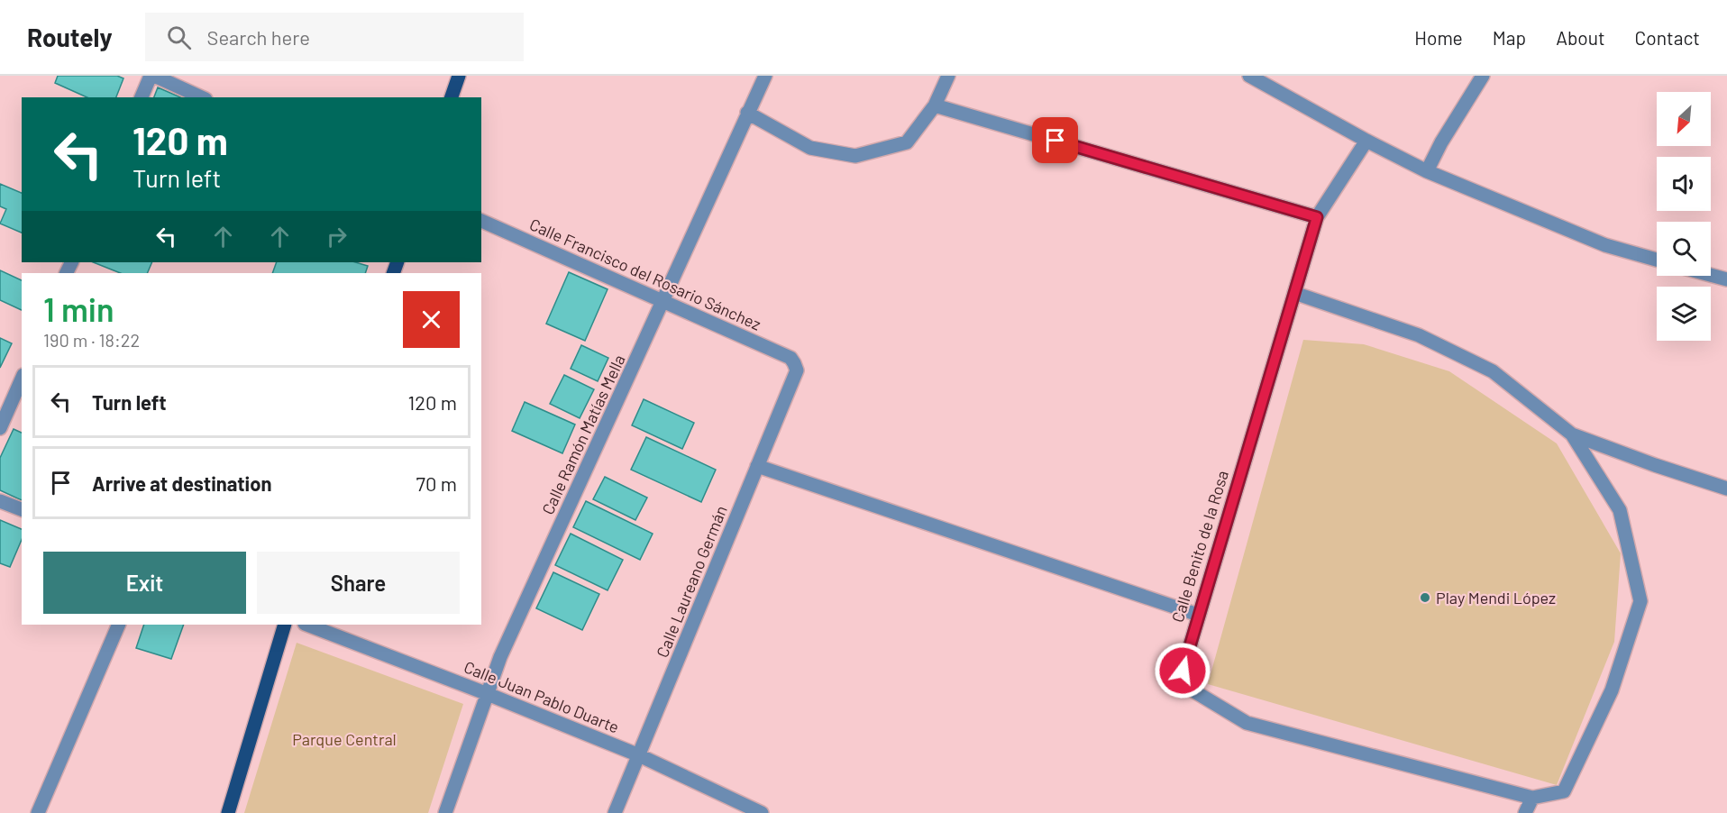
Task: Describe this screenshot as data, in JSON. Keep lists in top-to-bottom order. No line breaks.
{"streets":{"street":["Calle Francisco del Rosario Sánchez","Calle Ramón Matías Mella","Calle Benito de la Rosa","Calle Laureano Germán","Calle Juan Pablo Duarte"]},"crossings":[["Calle Francisco del Rosario Sánchez","Calle Ramón Matías Mella"],["Calle Francisco del Rosario Sánchez","Calle Laureano Germán"],["Calle Ramón Matías Mella","Calle Juan Pablo Duarte"],["Calle Laureano Germán","Calle Juan Pablo Duarte"]],"parks":["Parque Central"],"places":["Play Mendi López"],"north":"bottom left","page":{"header":"Routely","search":"Search here","nav":["Home","Map","About","Contact"],"turn":["120 m","Turn left"],"heading":["1 min","190 m · 18:22"],"list":[{"name":"Turn left","value":"120 m"},{"name":"Arrive at destination","value":"70 m"}],"buttons":["Exit","Share"]}}
